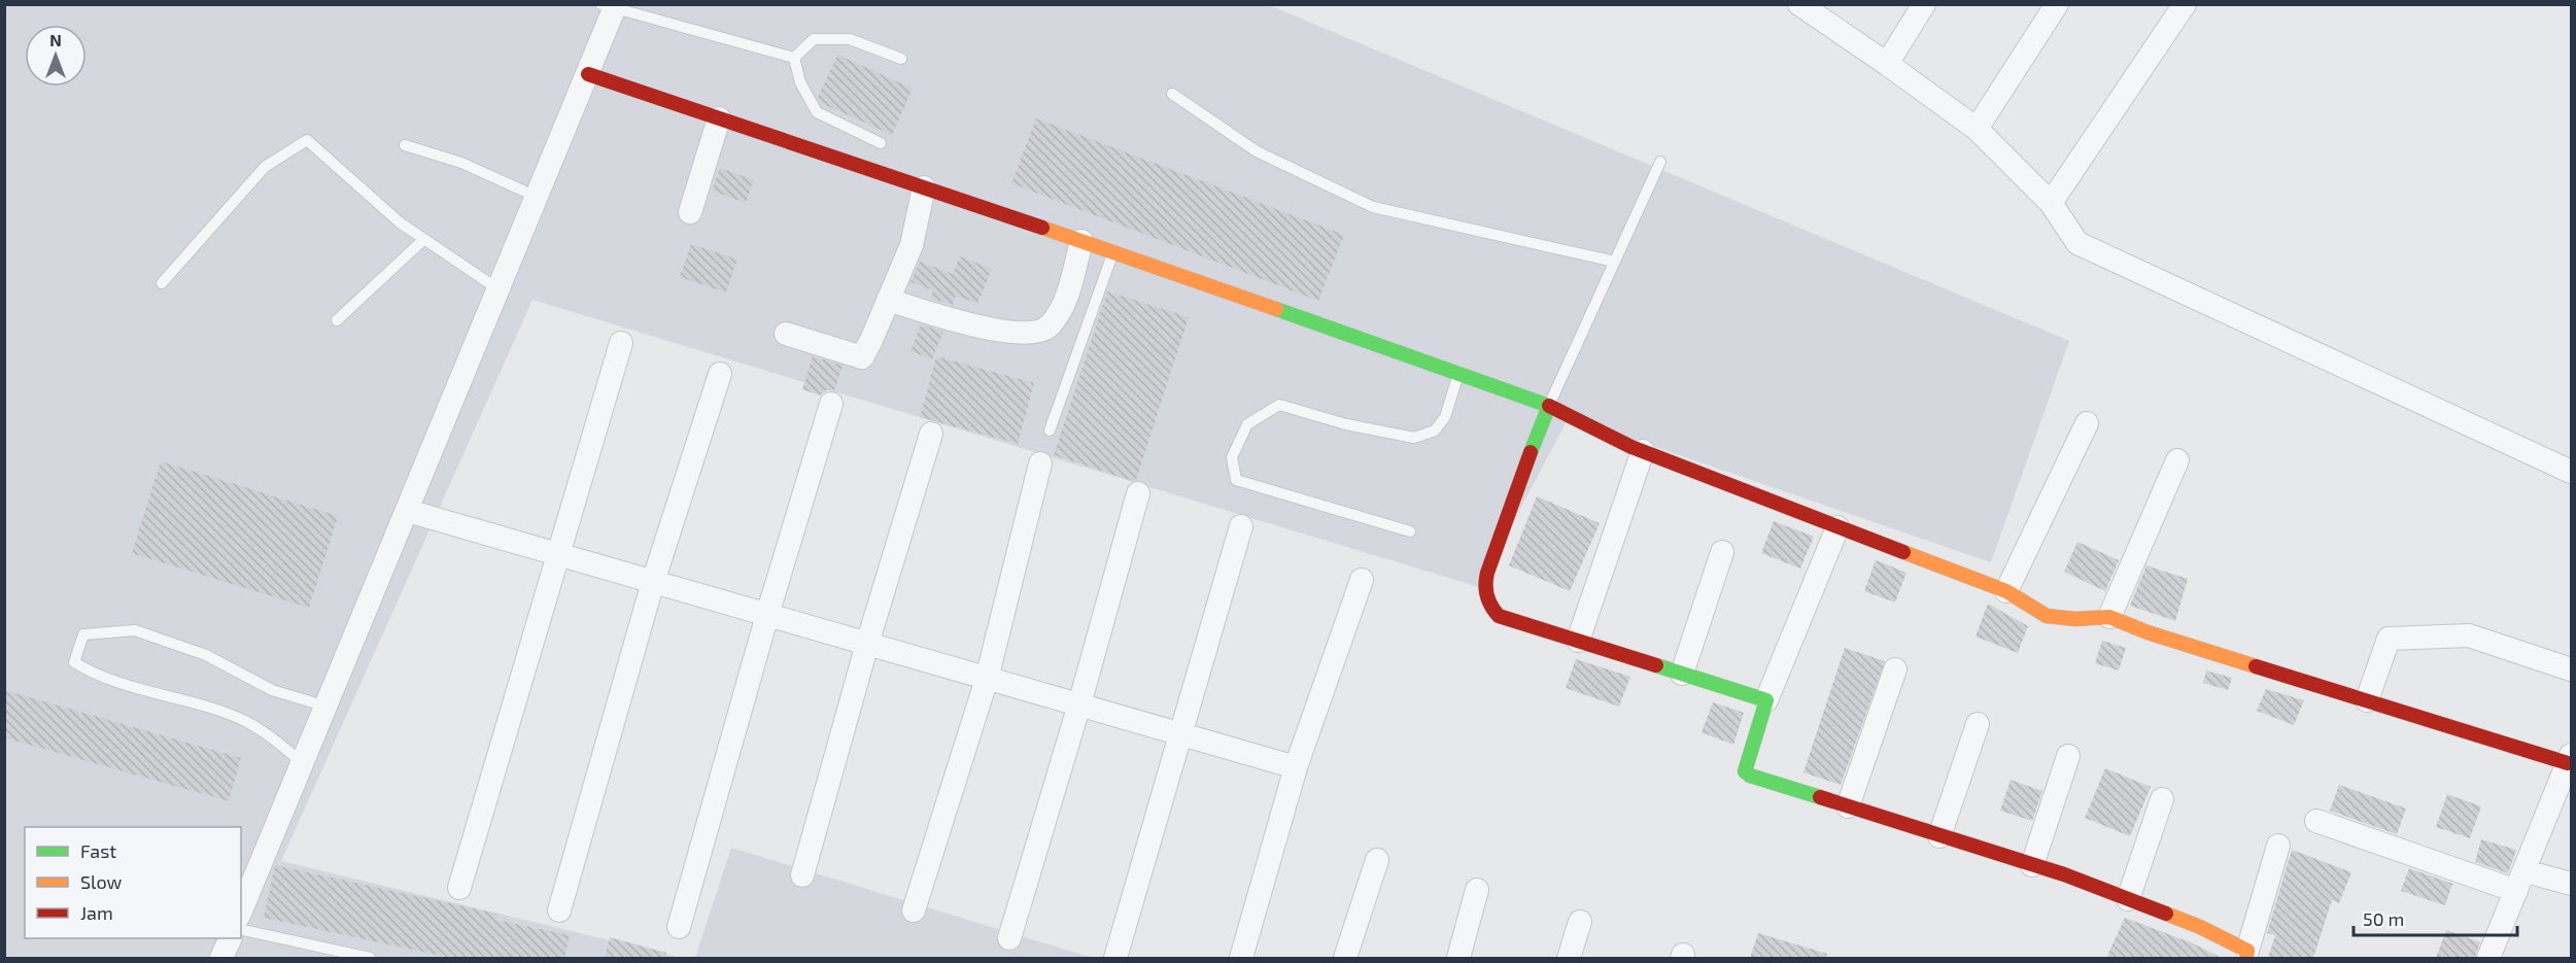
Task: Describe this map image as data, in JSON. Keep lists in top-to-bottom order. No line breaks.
{"legend":["Fast","Slow","Jam"],"scale_bar":"50 m","north":"top"}
